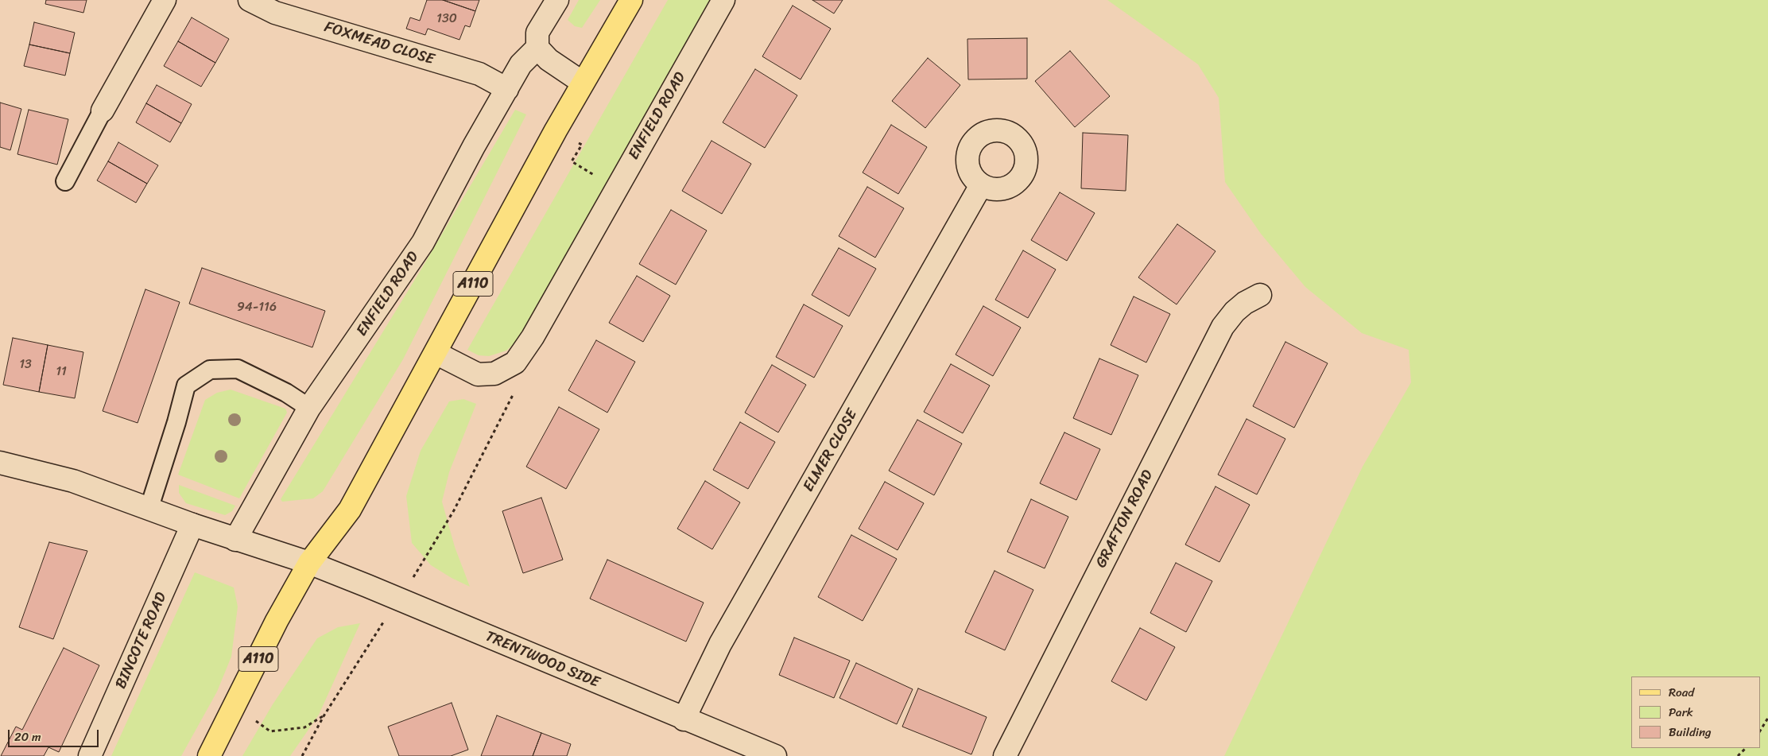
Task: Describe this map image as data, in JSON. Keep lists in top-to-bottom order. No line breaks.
{"streets":{"main road":["A110"],"street":["FOXMEAD CLOSE","ENFIELD ROAD","ELMER CLOSE","GRAFTON ROAD","BINCOTE ROAD","TRENTWOOD SIDE"]},"crossings":[["FOXMEAD CLOSE","ENFIELD ROAD"],["ENFIELD ROAD","A110"],["A110","TRENTWOOD SIDE"],["ELMER CLOSE","TRENTWOOD SIDE"]],"house_numbers":["130","94-116","13","11"],"legend":["Road","Park","Building"],"scale_bar":"20 m"}
